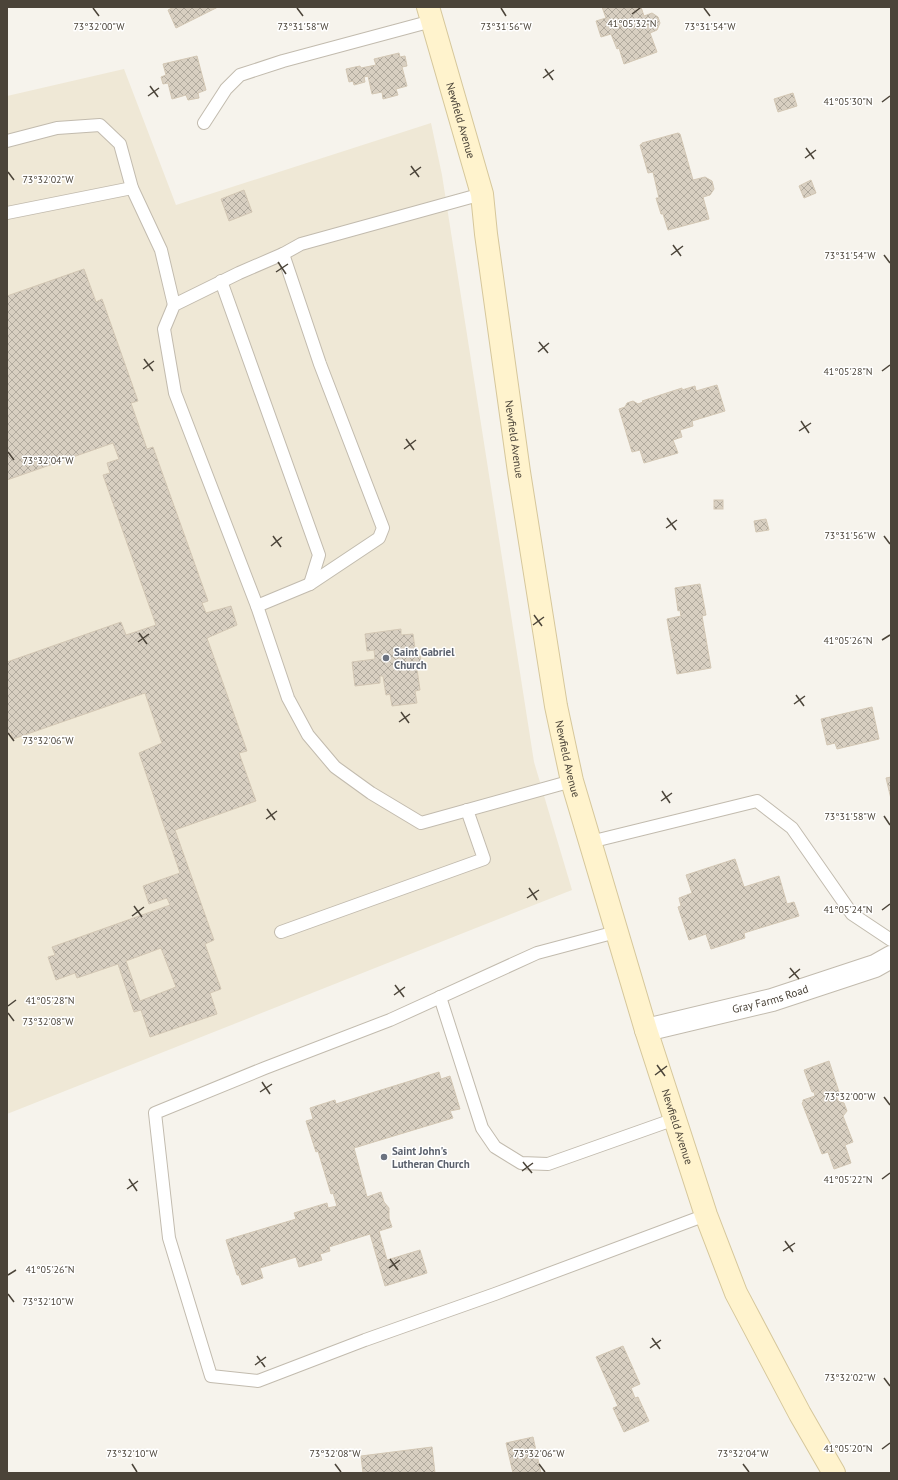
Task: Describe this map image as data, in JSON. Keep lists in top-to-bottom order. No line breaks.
{"streets":{"main road":["Newfield Avenue"],"street":["Gray Farms Road"]},"crossings":[["Newfield Avenue","Gray Farms Road"]],"places":["Saint Gabriel Church","Saint John's Lutheran Church"],"coordinates":["41°05'32\"N","73°32'00\"W","73°31'58\"W","73°31'56\"W","73°31'54\"W","41°05'30\"N","73°32'02\"W","41°05'28\"N","73°32'04\"W","41°05'26\"N","73°32'06\"W","41°05'24\"N","73°32'08\"W","41°05'22\"N","73°32'10\"W","41°05'20\"N"]}
